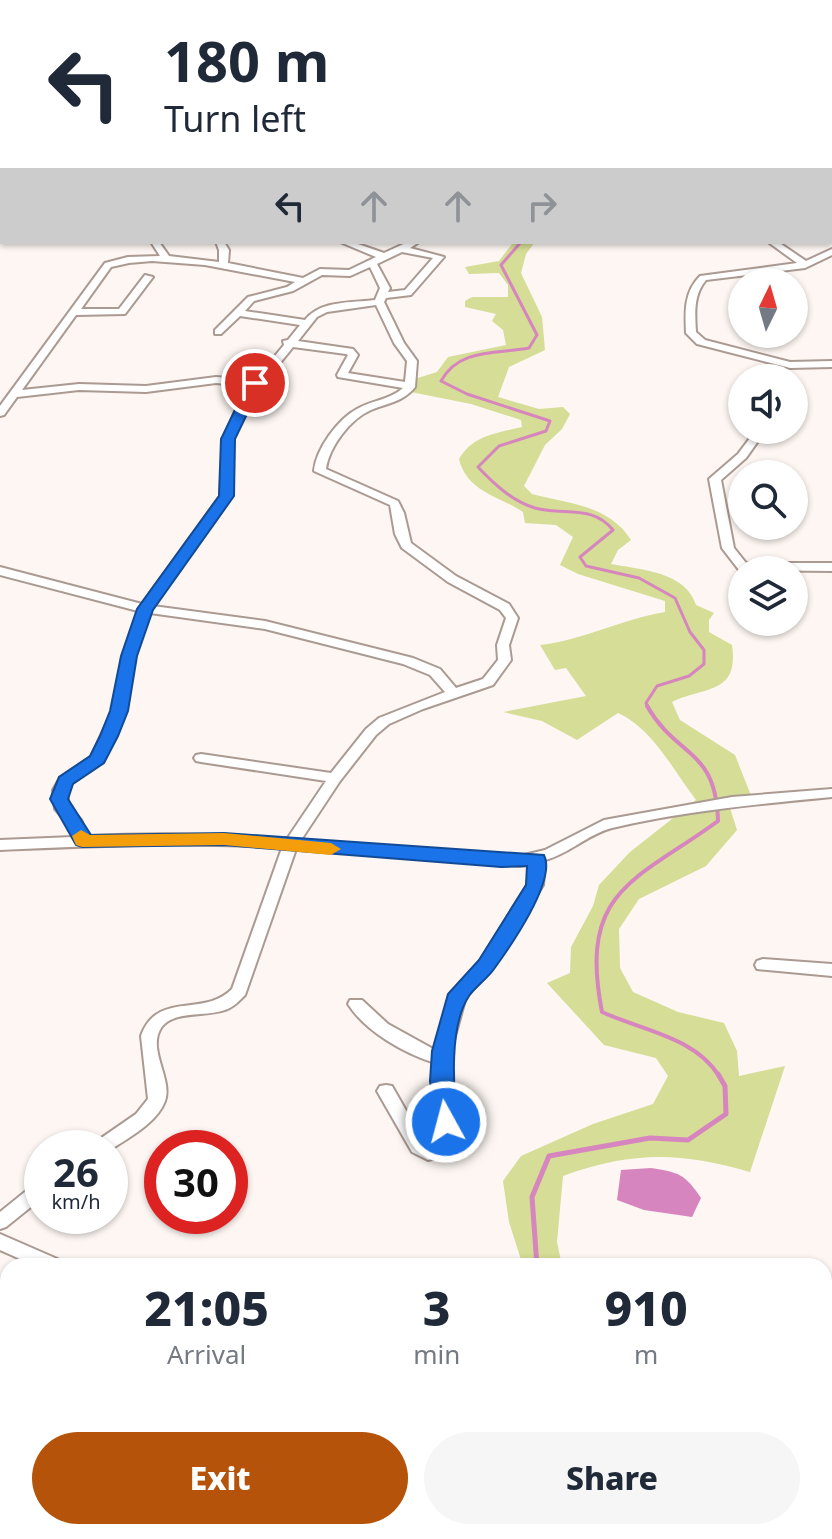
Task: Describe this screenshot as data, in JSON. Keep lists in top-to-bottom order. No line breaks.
{"north":"top","page":{"turn":["180 m","Turn left"],"speed":"26 km/h","limit":"30","eta":["21:05","Arrival","3","min","910","m"],"buttons":["Exit","Share"]}}
